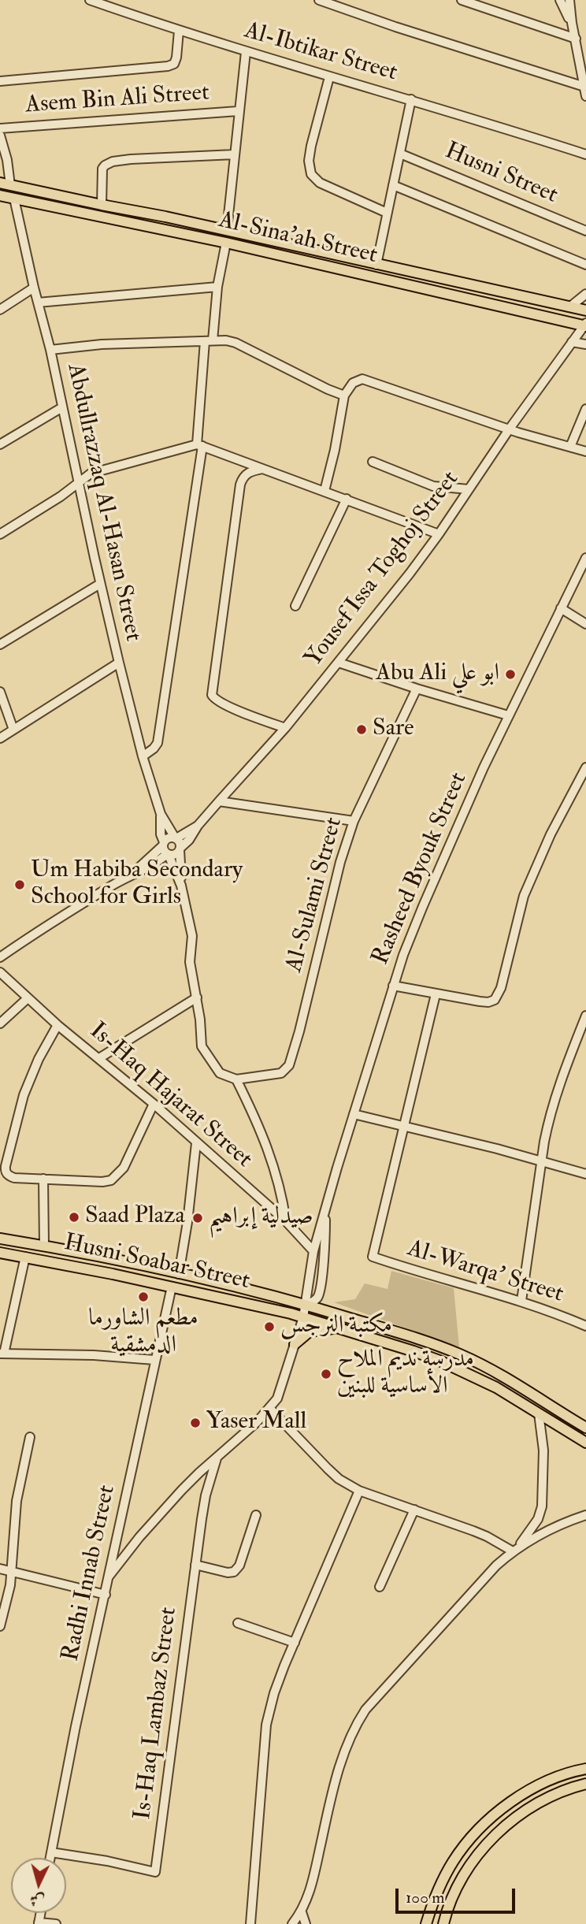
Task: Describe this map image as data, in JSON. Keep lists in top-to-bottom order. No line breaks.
{"streets":{"main road":["Al-Sina'ah Street","Husni Soabar Street"],"street":["Al-Ibtikar Street","Asem Bin Ali Street","Husni Street","Abdullrazzaq Al-Hasan Street","Yousef Issa Toghoj Street","Rasheed Byouk Street","Al-Sulami Street","Is-Haq Hajarat Street","Al-Warqa’ Street","Radhi Innab Street","Is-Haq Lambaz Street"]},"crossings":[["Al-Ibtikar Street","Husni Street"],["Al-Ibtikar Street","Al-Sina'ah Street"],["Al-Sina'ah Street","Abdullrazzaq Al-Hasan Street"],["Al-Sina'ah Street","Yousef Issa Toghoj Street"],["Abdullrazzaq Al-Hasan Street","Yousef Issa Toghoj Street"],["Abdullrazzaq Al-Hasan Street","Al-Sulami Street"],["Rasheed Byouk Street","Is-Haq Hajarat Street"],["Rasheed Byouk Street","Husni Soabar Street"],["Husni Soabar Street","Radhi Innab Street"],["Radhi Innab Street","Is-Haq Lambaz Street"]],"places":["Abu Ali ابو علي","Sare","Um Habiba Secondary School for Girls","Saad Plaza","صيدلية إبراهيم","مطعم الشاورما الدمشقية","مكتبة النرجس","مدرسة نديم الملاح الأساسية للبنين","Yaser Mall"],"scale_bar":"100 m","north":"bottom"}
